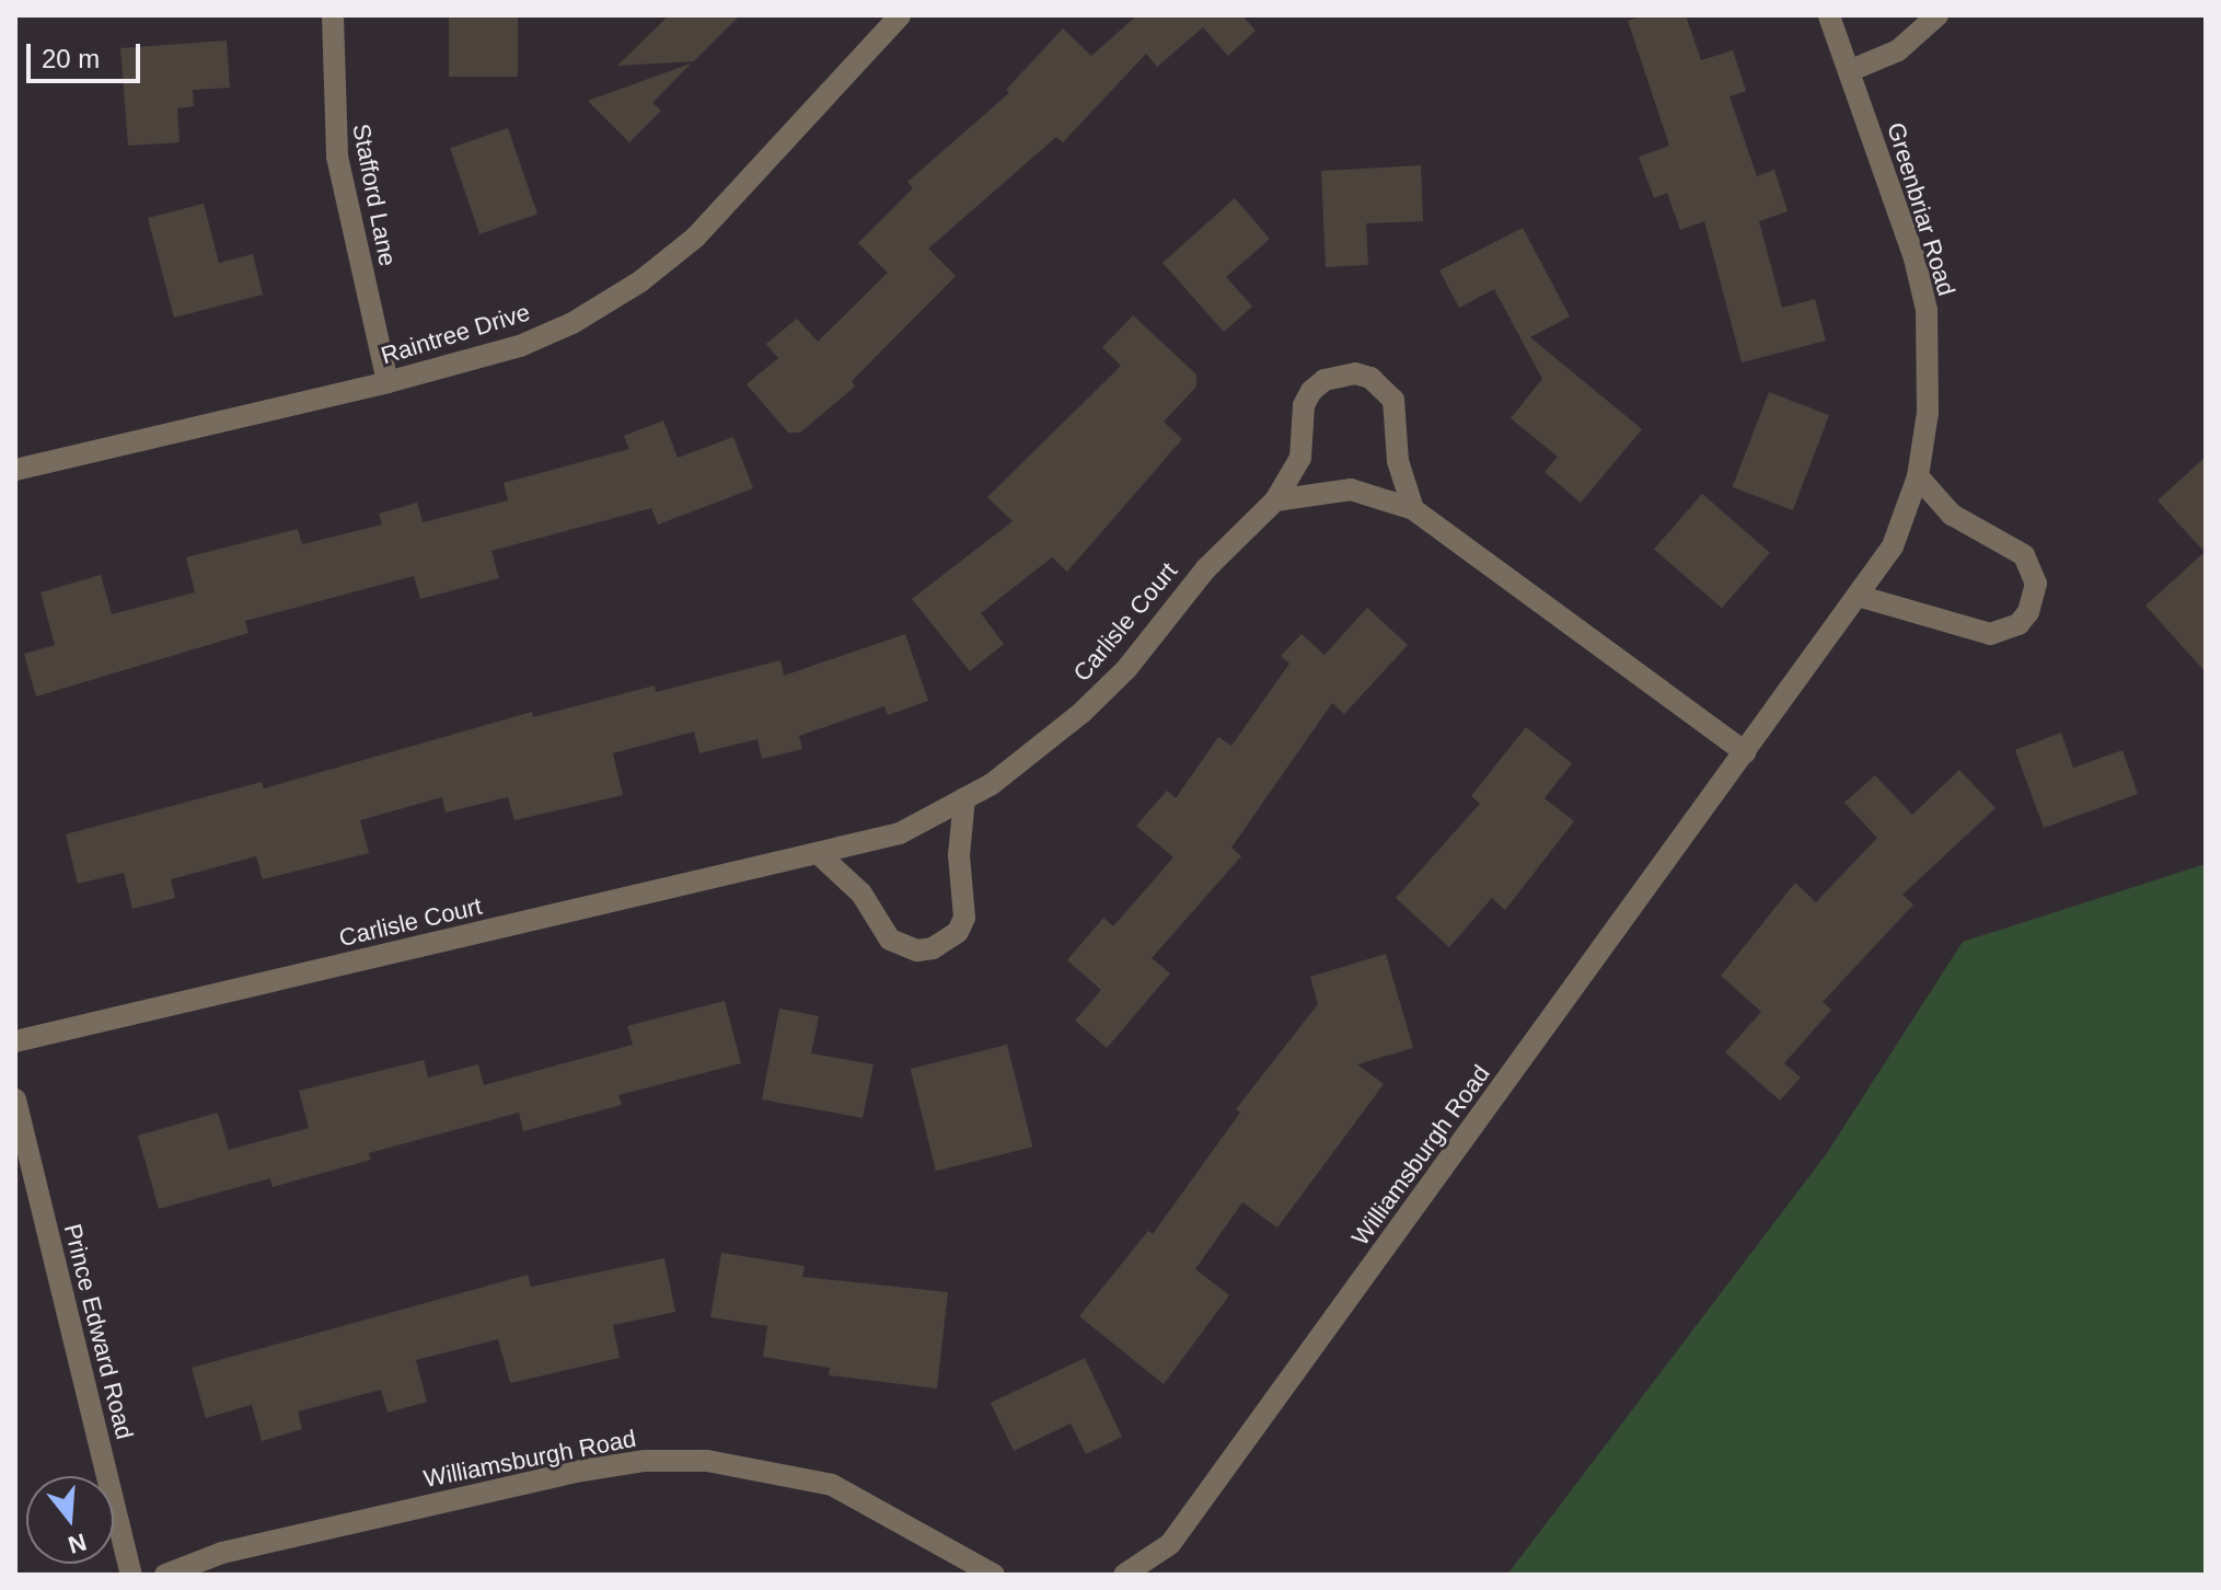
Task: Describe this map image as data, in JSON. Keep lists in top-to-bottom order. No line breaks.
{"streets":{"street":["Stafford Lane","Greenbriar Road","Raintree Drive","Carlisle Court","Williamsburgh Road","Prince Edward Road"]},"crossings":[["Stafford Lane","Raintree Drive"],["Greenbriar Road","Williamsburgh Road"]],"scale_bar":"20 m","north":"bottom"}
